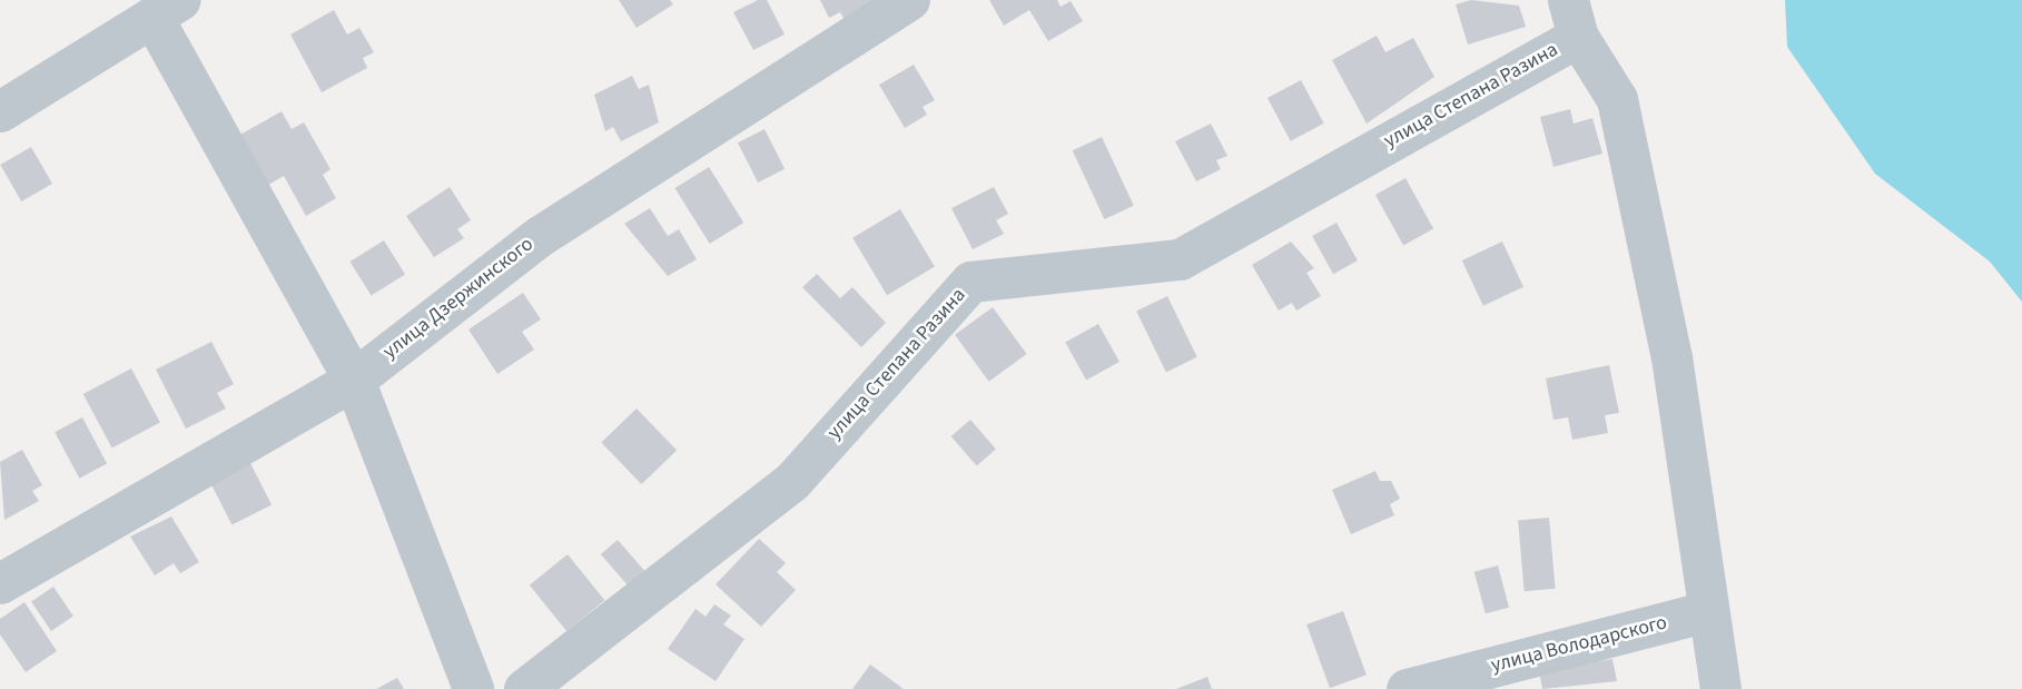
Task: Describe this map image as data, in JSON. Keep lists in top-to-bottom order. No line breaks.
{"streets":{"street":["улица Степана Разина","улица Дзержинского","улица Володарского"]}}
